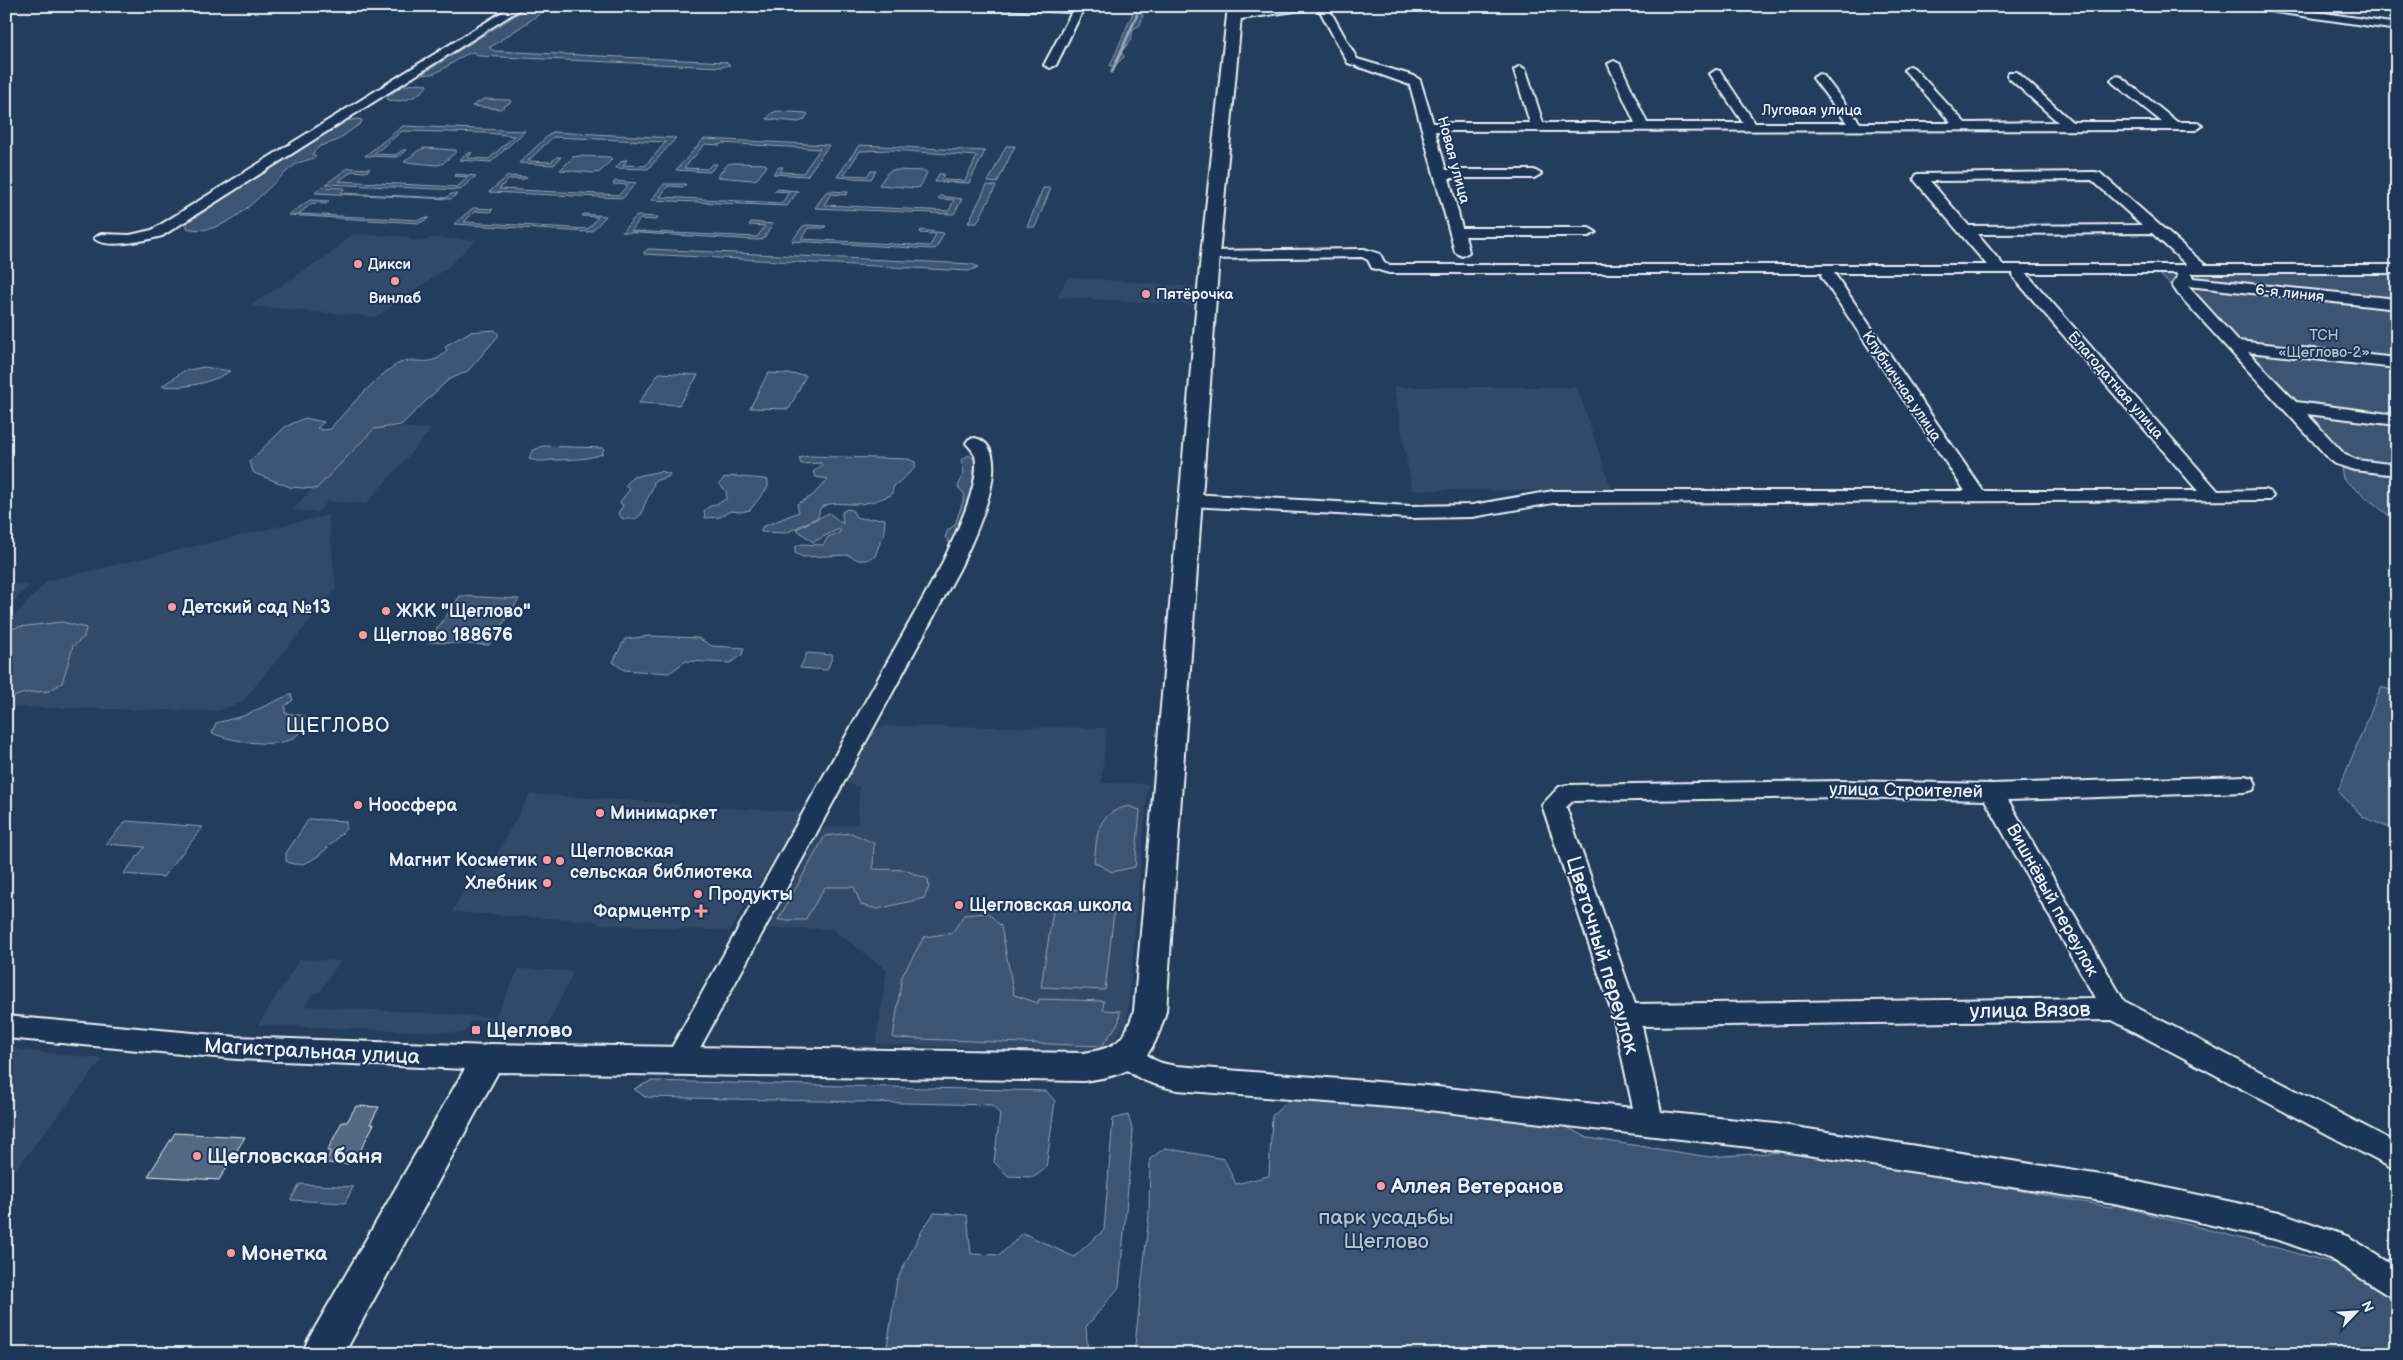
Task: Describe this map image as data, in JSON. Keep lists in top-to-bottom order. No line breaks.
{"streets":{"main road":["Магистральная улица"],"street":["Луговая улица","Новая улица","6-я линия","Благодатная улица","Клубничная улица","улица Строителей","Вишнёвый переулок","Цветочный переулок","улица Вязов"]},"crossings":[["Луговая улица","Новая улица"],["улица Строителей","Вишнёвый переулок"],["улица Строителей","Цветочный переулок"],["Вишнёвый переулок","улица Вязов"],["Цветочный переулок","улица Вязов"]],"districts":["ЩЕГЛОВО"],"parks":["ТСН «Щеглово-2»","парк усадьбы Щеглово"],"places":{"other":["Дикси","Винлаб","Пятёрочка","Детский сад №13","ЖКК \"Щеглово\"","Щеглово 188676","Ноосфера","Минимаркет","Магнит Косметик","Щегловская сельская библиотека","Хлебник","Продукты","Щегловская школа","Щегловская баня","Аллея Ветеранов","Монетка"],"health":["Фармцентр"],"transit":["Щеглово"]},"north":"top right"}
